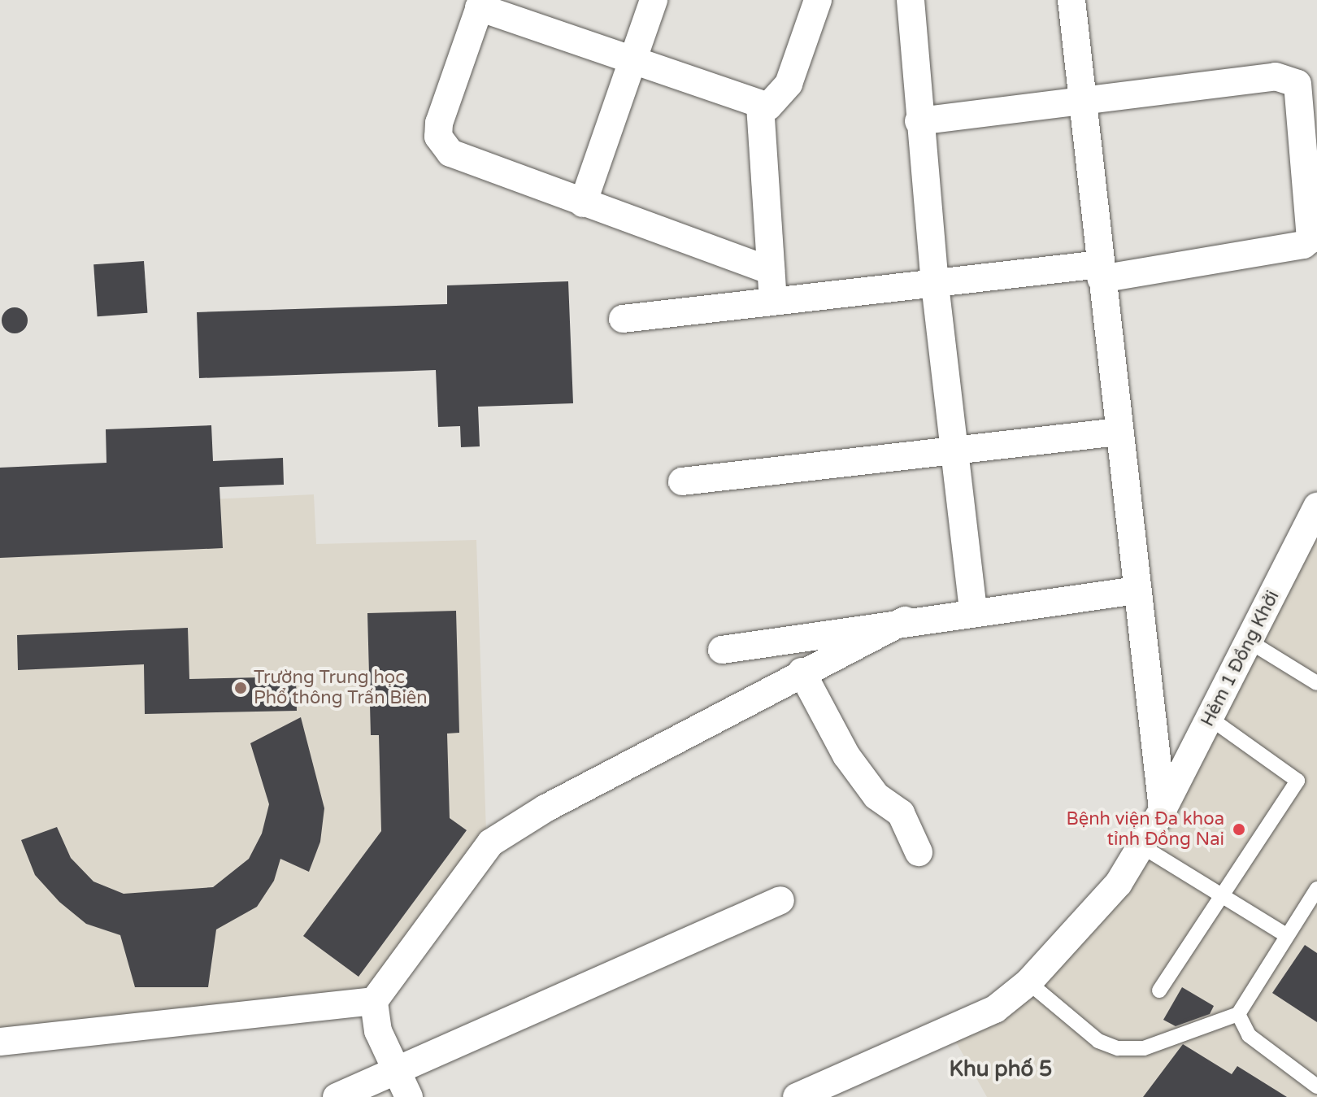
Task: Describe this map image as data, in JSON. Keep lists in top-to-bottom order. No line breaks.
{"streets":{"street":["Hẻm 1 Đồng Khởi"]},"districts":["Khu phố 5"],"places":["Trường Trung học Phổ thông Trấn Biên","Bệnh viện Đa khoa tỉnh Đồng Nai"]}
